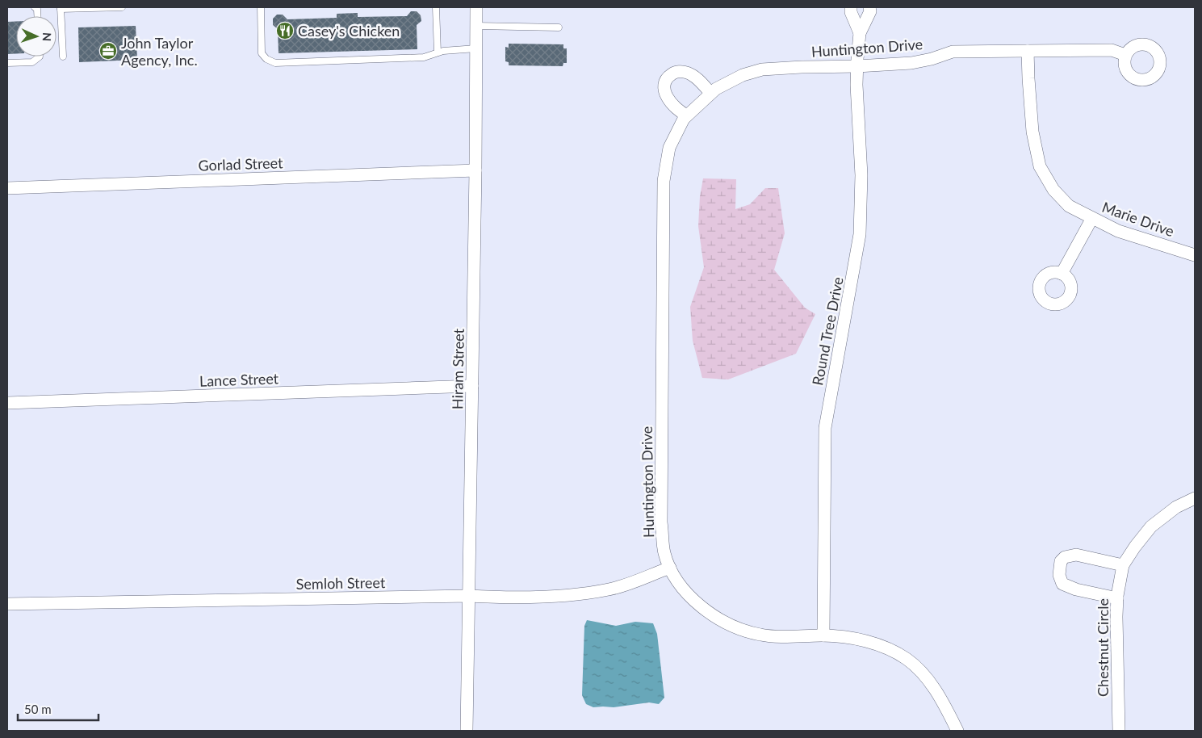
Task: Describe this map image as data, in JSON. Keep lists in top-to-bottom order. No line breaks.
{"streets":{"street":["Huntington Drive","Gorlad Street","Marie Drive","Round Tree Drive","Hiram Street","Lance Street","Semloh Street","Chestnut Circle"]},"crossings":[["Huntington Drive","Marie Drive"],["Huntington Drive","Round Tree Drive"],["Huntington Drive","Semloh Street"],["Gorlad Street","Hiram Street"],["Hiram Street","Lance Street"],["Hiram Street","Semloh Street"]],"places":{"restaurant":["Casey's Chicken"],"office":["John Taylor Agency, Inc."]},"scale_bar":"50 m","north":"right"}
